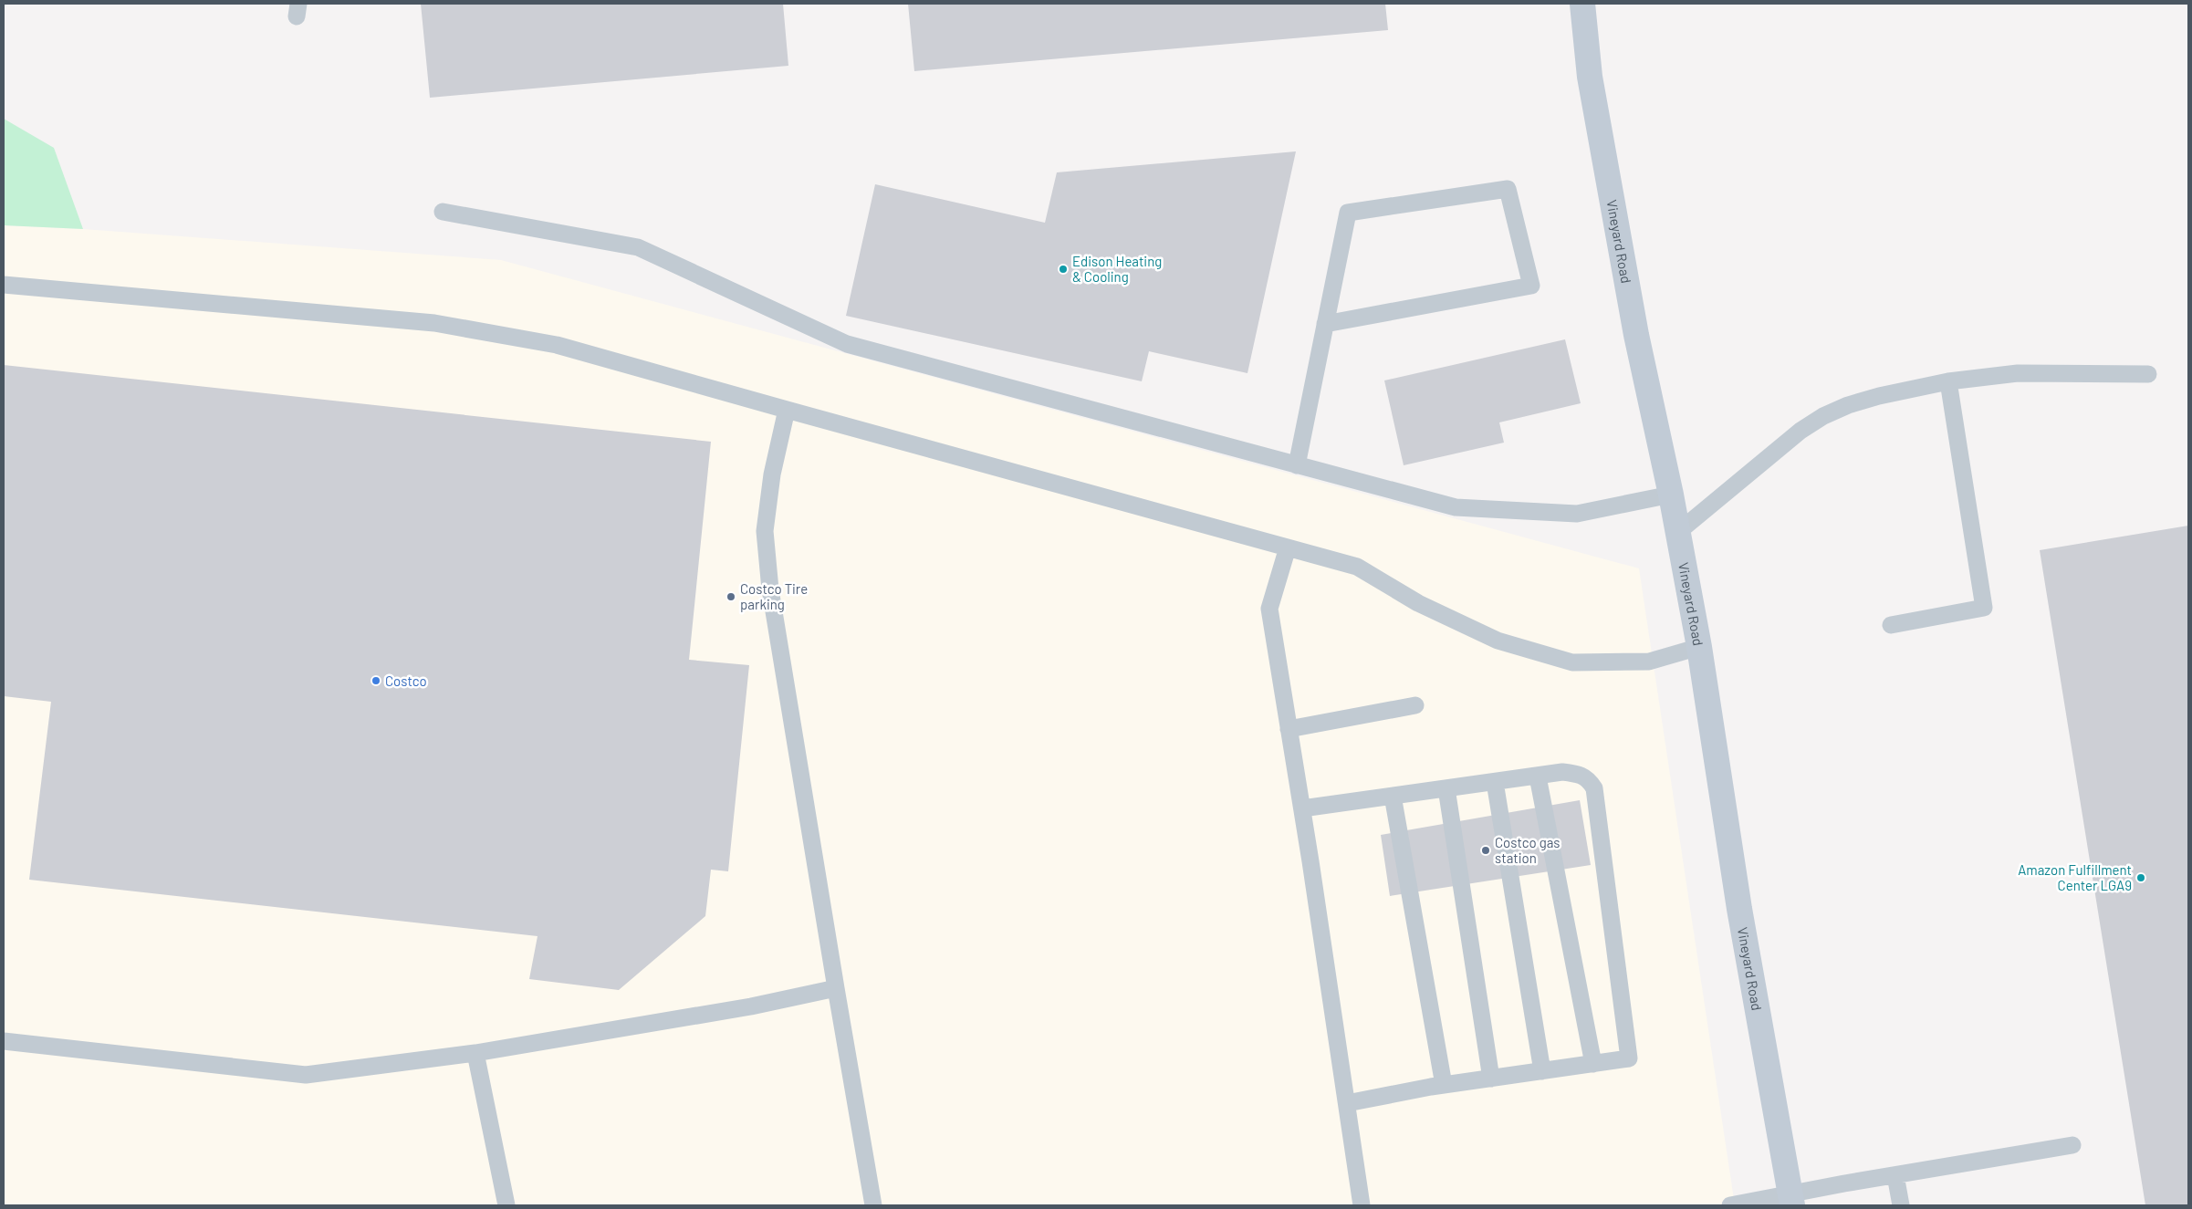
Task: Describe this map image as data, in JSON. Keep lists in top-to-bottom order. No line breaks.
{"streets":{"street":["Vineyard Road"]},"places":["Edison Heating & Cooling","Costco Tire parking","Costco","Costco gas station","Amazon Fulfillment Center LGA9"]}
